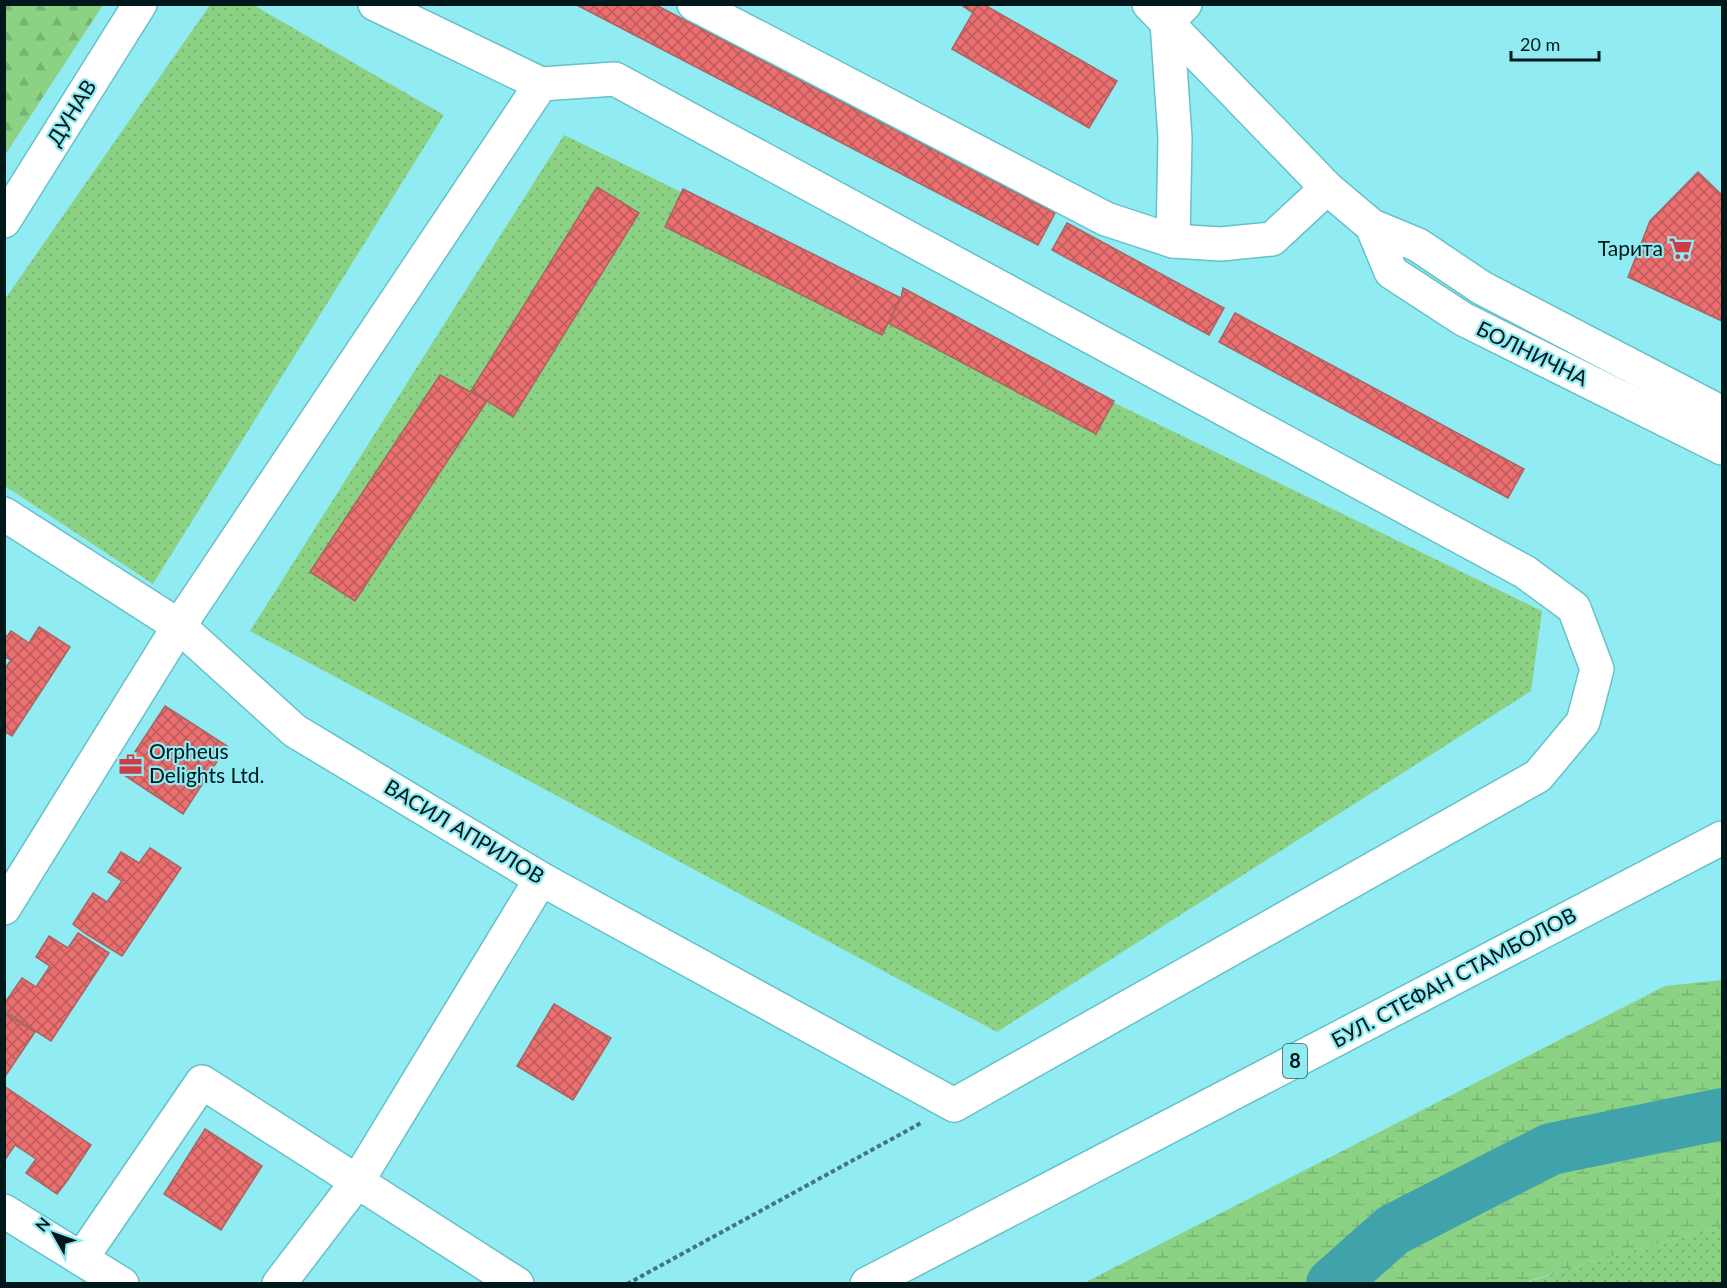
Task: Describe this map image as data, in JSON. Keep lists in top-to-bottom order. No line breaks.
{"streets":{"street":["ДУНАВ","БОЛНИЧНА","ВАСИЛ АПРИЛОВ","БУЛ. СТЕФАН СТАМБОЛОВ","8"]},"places":{"supermarket":["Тарита"],"office":["Orpheus Delights Ltd."]},"scale_bar":"20 m","north":"top left"}
